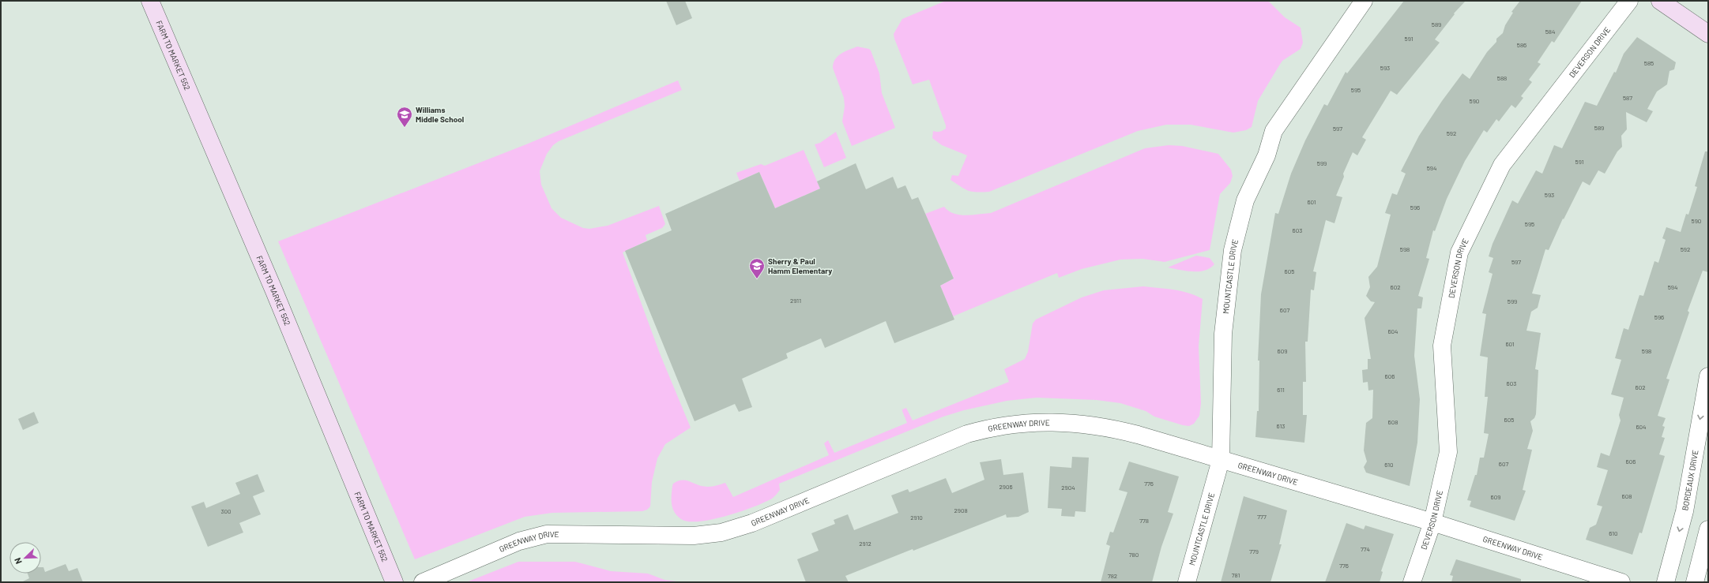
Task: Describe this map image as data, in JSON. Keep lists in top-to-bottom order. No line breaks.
{"streets":{"main road":["FARM TO MARKET 552"],"street":["DEVERSON DRIVE","MOUNTCASTLE DRIVE","GREENWAY DRIVE","BORDEAUX DRIVE"]},"crossings":[["DEVERSON DRIVE","GREENWAY DRIVE"],["MOUNTCASTLE DRIVE","GREENWAY DRIVE"]],"one_way":["BORDEAUX DRIVE"],"places":{"school or university":["Williams Middle School","Sherry & Paul Hamm Elementary"]},"house_numbers":["589","584","591","586","585","593","588","595","587","590","589","597","592","591","599","594","593","601","596","590","595","603","598","592","597","605","602","594","2911","599","607","596","604","601","609","598","606","603","602","611","605","608","613","604","606","607","610","776","2906","2904","608","609","2908","300","777","2910","778","610","2912","774","779","780","776","781","782"],"north":"bottom left"}
